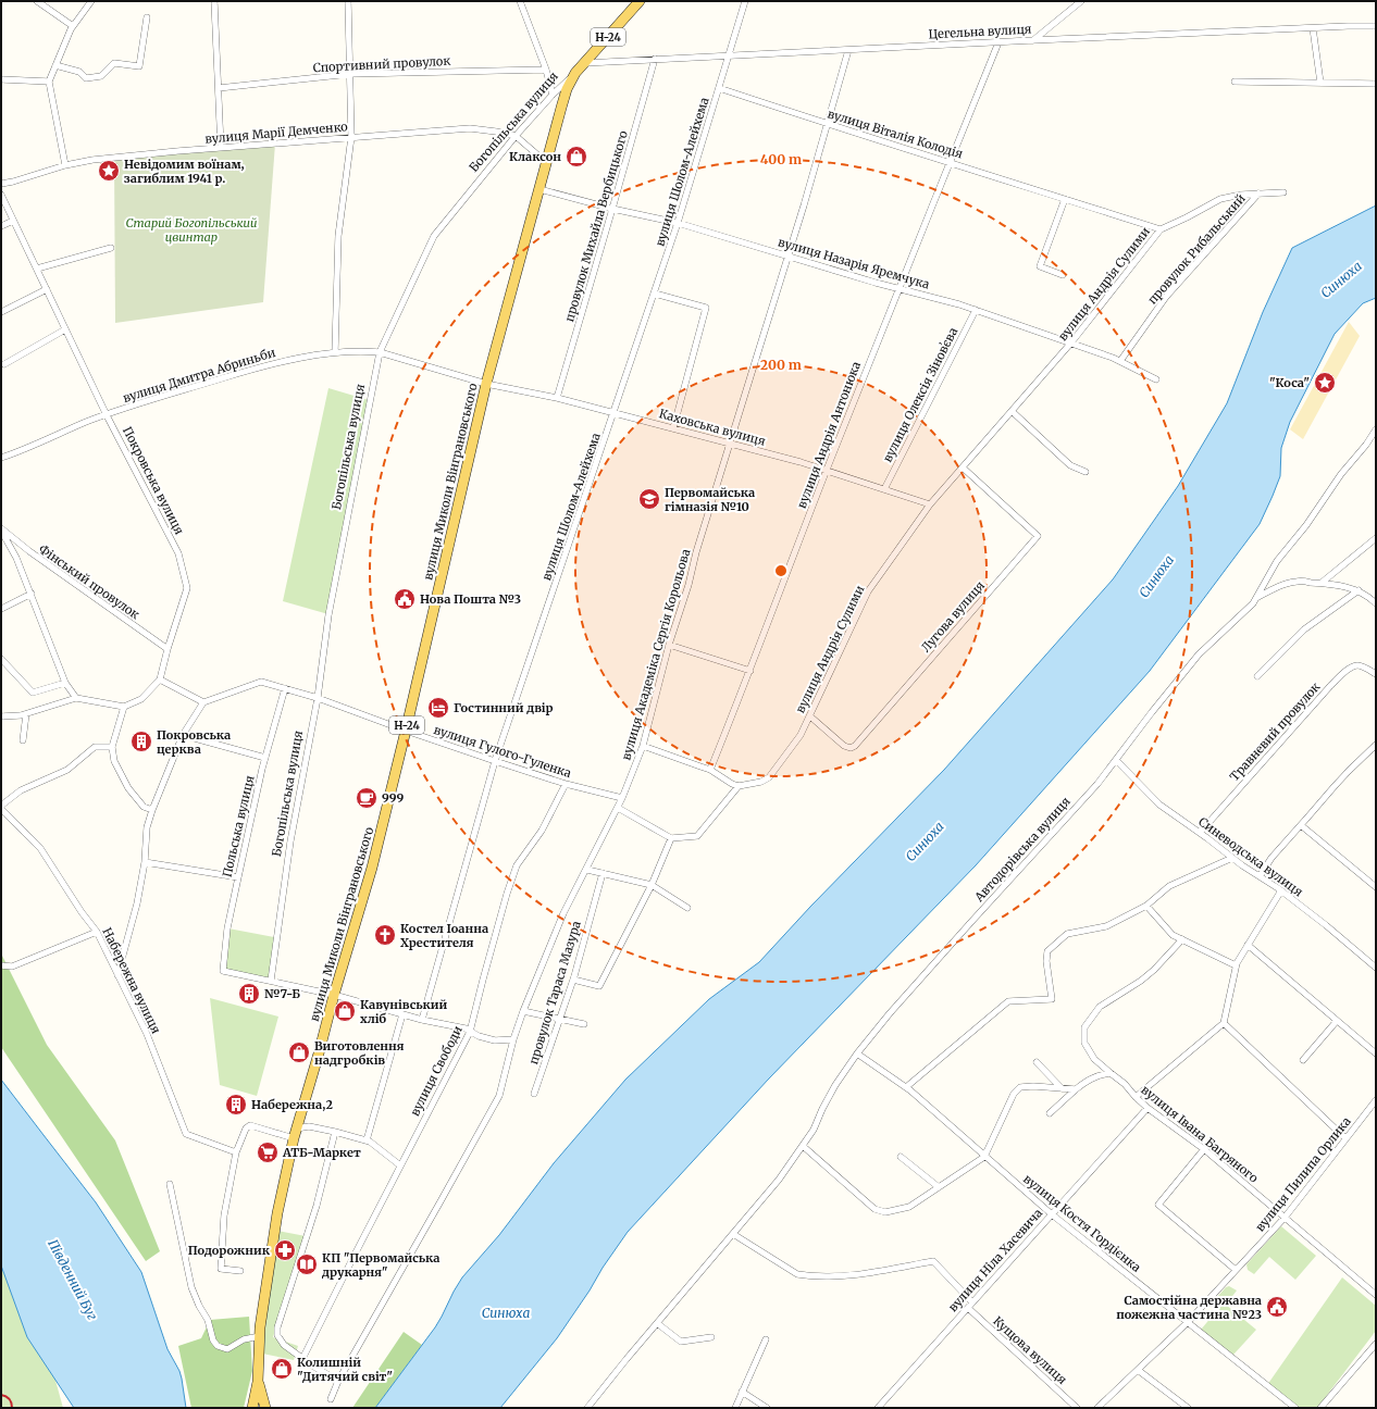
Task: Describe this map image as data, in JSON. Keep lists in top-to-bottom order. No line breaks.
{"streets":{"main road":["Н-24","Богопільська вулиця","вулиця Миколи Вінграновського"],"street":["Цегельна вулиця","Спортивний провулок","вулиця Марії Демченко","вулиця Віталія Колодія","вулиця Шолом-Алейхема","провулок Михайла Вербицького","провулок Рибальський","вулиця Назарія Яремчука","вулиця Андрія Сулими","вулиця Дмитра Абриньби","вулиця Олексія Зіновʼєва","Каховська вулиця","вулиця Андрія Антонюка","Покровська вулиця","Фінський провулок","Лугова вулиця","вулиця Академіка Сергія Корольова","Травневий провулок","вулиця Гулого-Гуленка","Польська вулиця","Автодорівська вулиця","Синеводська вулиця","Набережна вулиця","провулок Тараса Мазура","вулиця Свободи","вулиця Івана Багряного","вулиця Пилипа Орлика","вулиця Костя Гордієнка","вулиця Ніла Хасевича","Кущова вулиця"]},"crossings":[["Цегельна вулиця","Богопільська вулиця"],["Цегельна вулиця","вулиця Шолом-Алейхема"],["Цегельна вулиця","провулок Михайла Вербицького"],["Цегельна вулиця","вулиця Андрія Антонюка"],["Цегельна вулиця","вулиця Академіка Сергія Корольова"],["Богопільська вулиця","вулиця Марії Демченко"],["Богопільська вулиця","вулиця Дмитра Абриньби"],["Богопільська вулиця","вулиця Миколи Вінграновського"],["Богопільська вулиця","вулиця Гулого-Гуленка"],["Богопільська вулиця","Польська вулиця"],["вулиця Марії Демченко","вулиця Миколи Вінграновського"],["вулиця Віталія Колодія","вулиця Шолом-Алейхема"],["вулиця Віталія Колодія","вулиця Андрія Сулими"],["вулиця Віталія Колодія","вулиця Андрія Антонюка"],["вулиця Віталія Колодія","вулиця Академіка Сергія Корольова"],["вулиця Шолом-Алейхема","вулиця Назарія Яремчука"],["вулиця Шолом-Алейхема","Каховська вулиця"],["вулиця Шолом-Алейхема","вулиця Гулого-Гуленка"],["провулок Михайла Вербицького","вулиця Назарія Яремчука"],["провулок Михайла Вербицького","Каховська вулиця"],["провулок Рибальський","вулиця Назарія Яремчука"],["провулок Рибальський","вулиця Андрія Сулими"],["вулиця Назарія Яремчука","вулиця Андрія Сулими"],["вулиця Назарія Яремчука","вулиця Олексія Зіновʼєва"],["вулиця Назарія Яремчука","вулиця Андрія Антонюка"],["вулиця Назарія Яремчука","вулиця Миколи Вінграновського"],["вулиця Назарія Яремчука","вулиця Академіка Сергія Корольова"],["вулиця Андрія Сулими","Каховська вулиця"],["вулиця Андрія Сулими","Лугова вулиця"],["вулиця Дмитра Абриньби","Каховська вулиця"],["вулиця Дмитра Абриньби","Покровська вулиця"],["вулиця Дмитра Абриньби","вулиця Миколи Вінграновського"],["вулиця Олексія Зіновʼєва","Каховська вулиця"],["Каховська вулиця","вулиця Андрія Антонюка"],["Каховська вулиця","вулиця Миколи Вінграновського"],["Каховська вулиця","вулиця Академіка Сергія Корольова"],["Покровська вулиця","Фінський провулок"],["вулиця Миколи Вінграновського","вулиця Гулого-Гуленка"],["вулиця Академіка Сергія Корольова","вулиця Гулого-Гуленка"],["Травневий провулок","Синеводська вулиця"],["вулиця Гулого-Гуленка","Польська вулиця"],["вулиця Гулого-Гуленка","вулиця Свободи"],["Автодорівська вулиця","Синеводська вулиця"],["Автодорівська вулиця","вулиця Костя Гордієнка"],["вулиця Івана Багряного","вулиця Пилипа Орлика"],["вулиця Івана Багряного","вулиця Ніла Хасевича"],["вулиця Пилипа Орлика","вулиця Костя Гордієнка"],["вулиця Костя Гордієнка","вулиця Ніла Хасевича"],["вулиця Ніла Хасевича","Кущова вулиця"]],"water":["Синюха","Південний Буг"],"parks":["Старий Богопільський цвинтар"],"places":{"shop":["Клаксон","Кавунівський хліб","Виготовлення надгробків","Колишній \"Дитячий світ\""],"place":["Невідомим воїнам, загиблим 1941 р.","\"Коса\""],"school or university":["Первомайська гімназія №10"],"public building":["Нова Пошта №3","Самостійна державна пожежна частина №23"],"hotel":["Гостинний двір"],"building":["Покровська церква","№7-Б","Набережна,2"],"cafe":["999"],"church":["Костел Іоанна Хрестителя"],"supermarket":["АТБ-Маркет"],"pharmacy":["Подорожник"],"library":["КП \"Первомайська друкарня\""]},"rings":["400 m","200 m"]}
